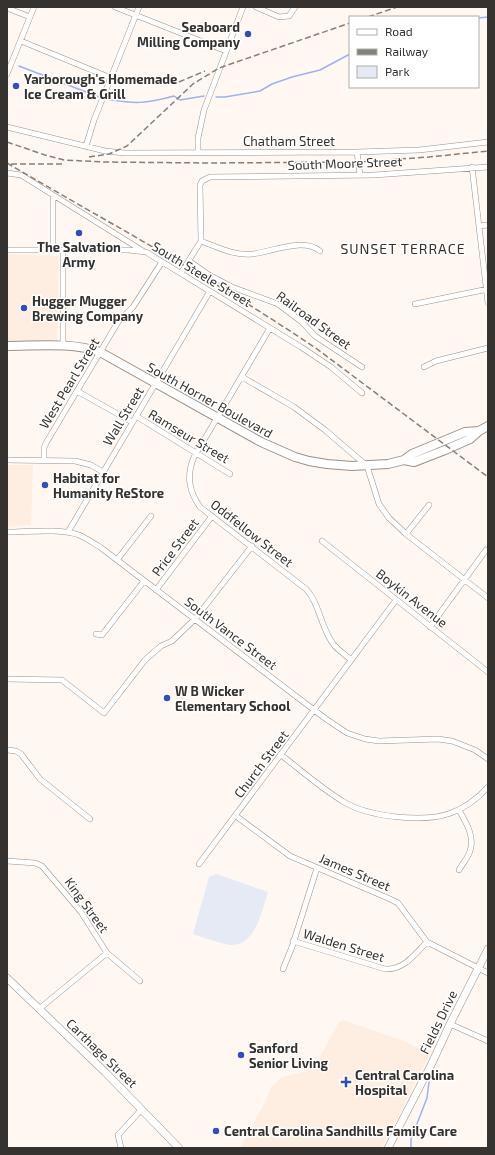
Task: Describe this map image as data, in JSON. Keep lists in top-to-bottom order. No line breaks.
{"streets":{"main road":["South Horner Boulevard","Fields Drive","Carthage Street"],"street":["Chatham Street","South Moore Street","South Steele Street","Railroad Street","West Pearl Street","Wall Street","Ramseur Street","Oddfellow Street","Price Street","Boykin Avenue","South Vance Street","Church Street","James Street","King Street","Walden Street"]},"crossings":[["South Steele Street","West Pearl Street"],["South Steele Street","Wall Street"],["South Steele Street","Oddfellow Street"],["West Pearl Street","South Horner Boulevard"],["West Pearl Street","Ramseur Street"],["South Horner Boulevard","Wall Street"],["South Horner Boulevard","Oddfellow Street"],["Wall Street","Ramseur Street"],["Wall Street","South Vance Street"],["Ramseur Street","Oddfellow Street"],["Oddfellow Street","Price Street"],["Oddfellow Street","Church Street"],["Price Street","South Vance Street"],["Boykin Avenue","Church Street"],["South Vance Street","Church Street"],["Church Street","James Street"],["James Street","Walden Street"],["James Street","Fields Drive"]],"districts":["SUNSET TERRACE"],"places":{"other":["Seaboard Milling Company","Yarborough's Homemade Ice Cream & Grill","The Salvation Army","Hugger Mugger Brewing Company","Habitat for Humanity ReStore","W B Wicker Elementary School","Sanford Senior Living","Central Carolina Sandhills Family Care"],"health":["Central Carolina Hospital"]},"legend":["Road","Railway","Park"]}
